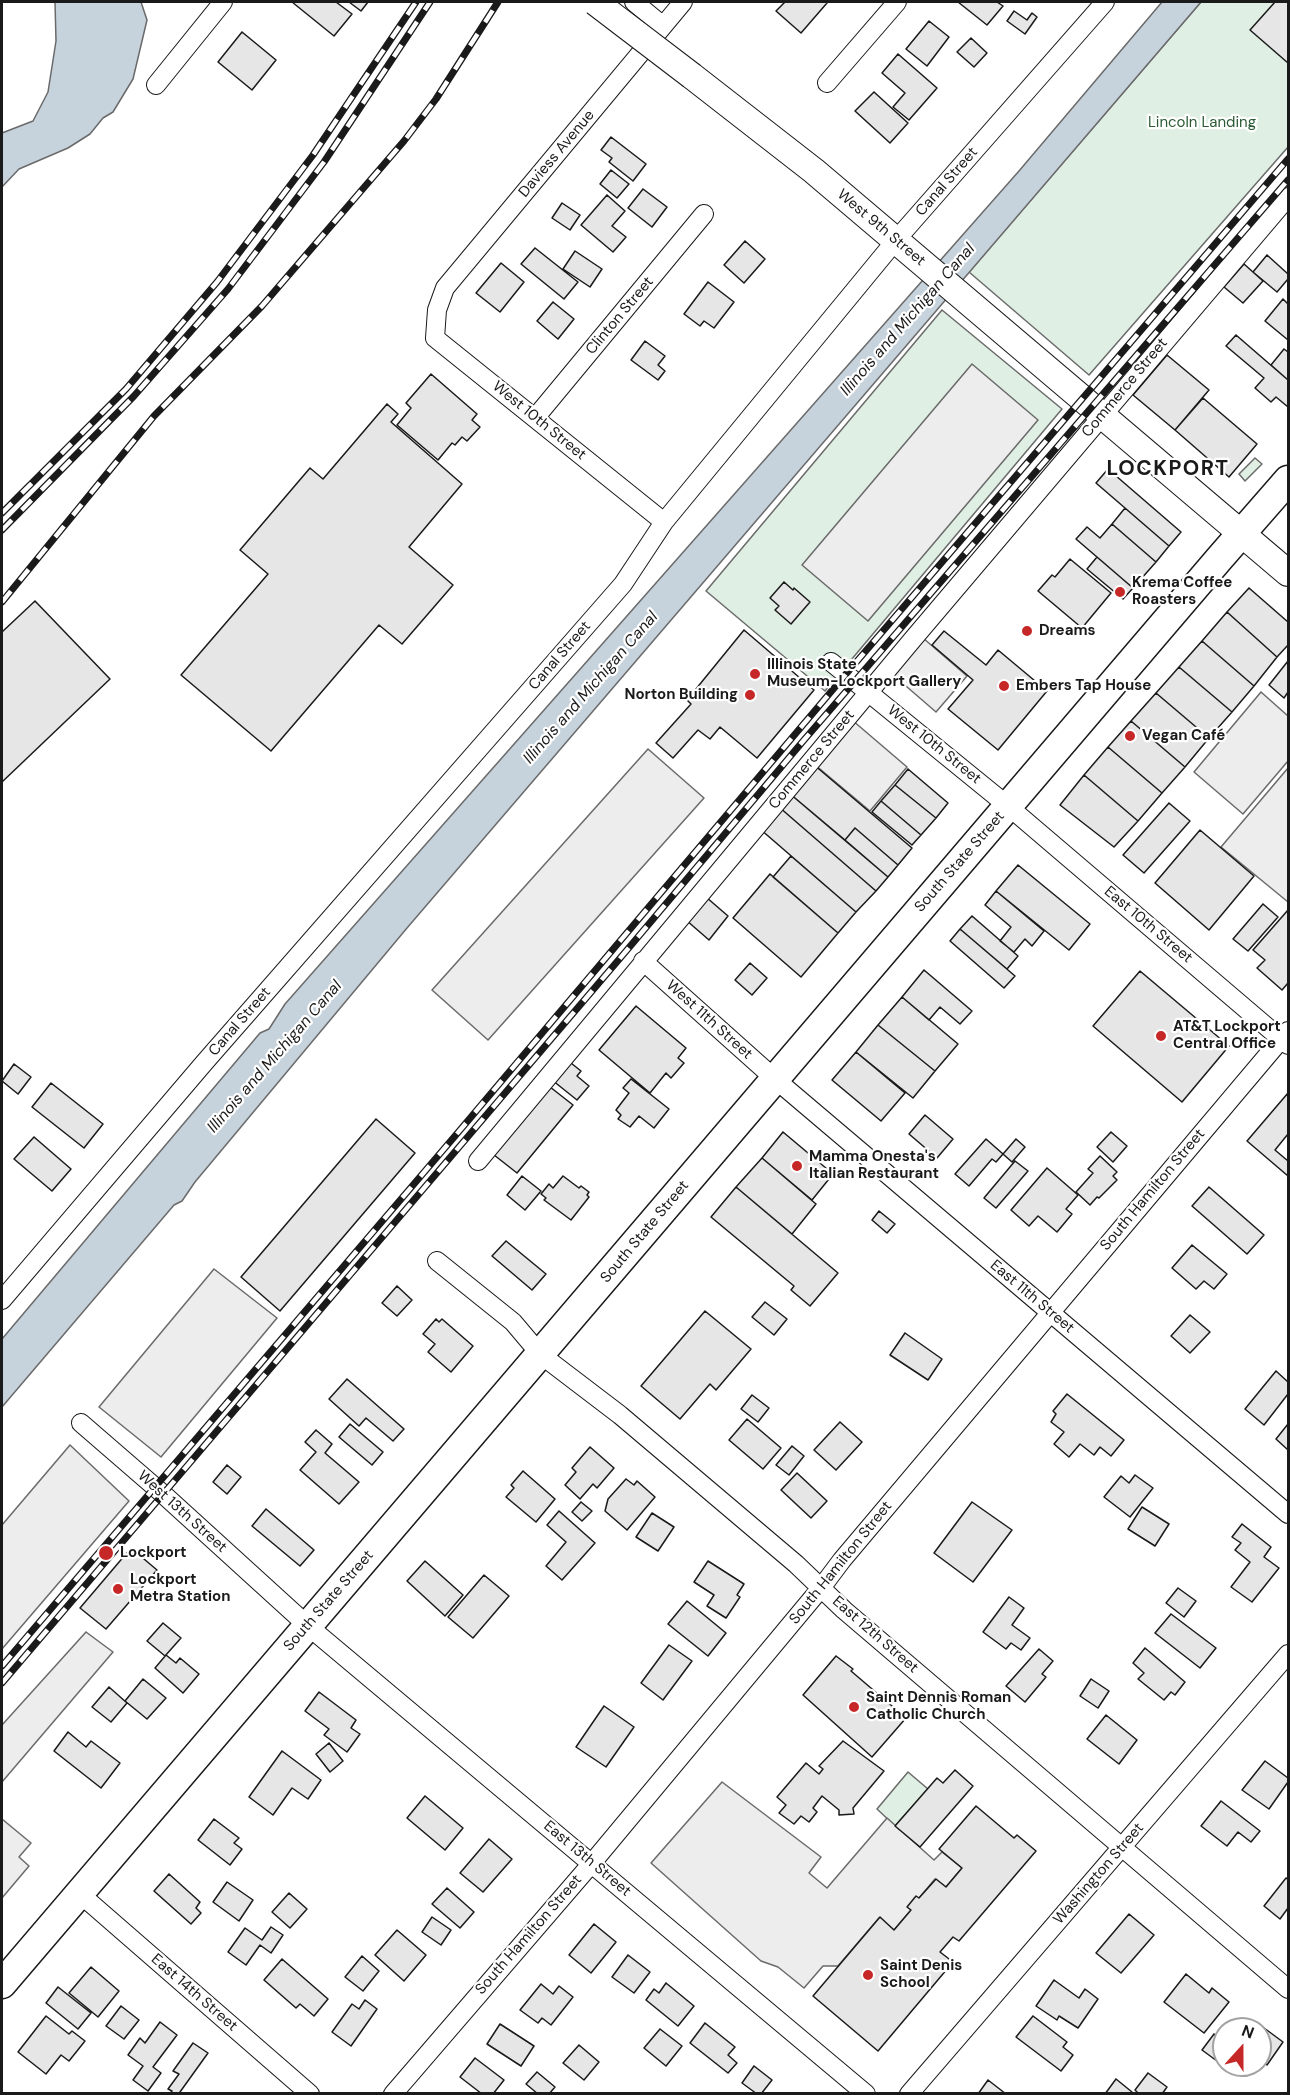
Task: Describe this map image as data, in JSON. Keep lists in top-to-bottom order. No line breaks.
{"streets":{"main road":["West 9th Street","South State Street"],"street":["Daviess Avenue","Canal Street","Clinton Street","Commerce Street","West 10th Street","East 10th Street","West 11th Street","South Hamilton Street","East 11th Street","West 13th Street","East 12th Street","East 13th Street","Washington Street","East 14th Street"]},"crossings":[["Daviess Avenue","West 10th Street"],["Canal Street","West 9th Street"],["Canal Street","West 10th Street"],["West 9th Street","Commerce Street"],["West 9th Street","South State Street"],["Clinton Street","West 10th Street"],["Commerce Street","West 10th Street"],["Commerce Street","West 11th Street"],["West 10th Street","South State Street"],["West 10th Street","East 10th Street"],["South State Street","East 10th Street"],["South State Street","West 11th Street"],["South State Street","East 11th Street"],["South State Street","West 13th Street"],["South State Street","East 12th Street"],["South State Street","East 13th Street"],["South State Street","East 14th Street"],["East 10th Street","South Hamilton Street"],["West 11th Street","East 11th Street"],["South Hamilton Street","East 11th Street"],["South Hamilton Street","East 12th Street"],["South Hamilton Street","East 13th Street"],["West 13th Street","East 13th Street"],["East 12th Street","Washington Street"]],"districts":["LOCKPORT"],"water":["Illinois and Michigan Canal"],"parks":["Lincoln Landing"],"places":["Krema Coffee Roasters","Dreams","Illinois State Museum-Lockport Gallery","Embers Tap House","Norton Building","Vegan Café","AT&T Lockport Central Office","Mamma Onesta's Italian Restaurant","Lockport","Lockport Metra Station","Saint Dennis Roman Catholic Church","Saint Denis School"],"north":"top"}
